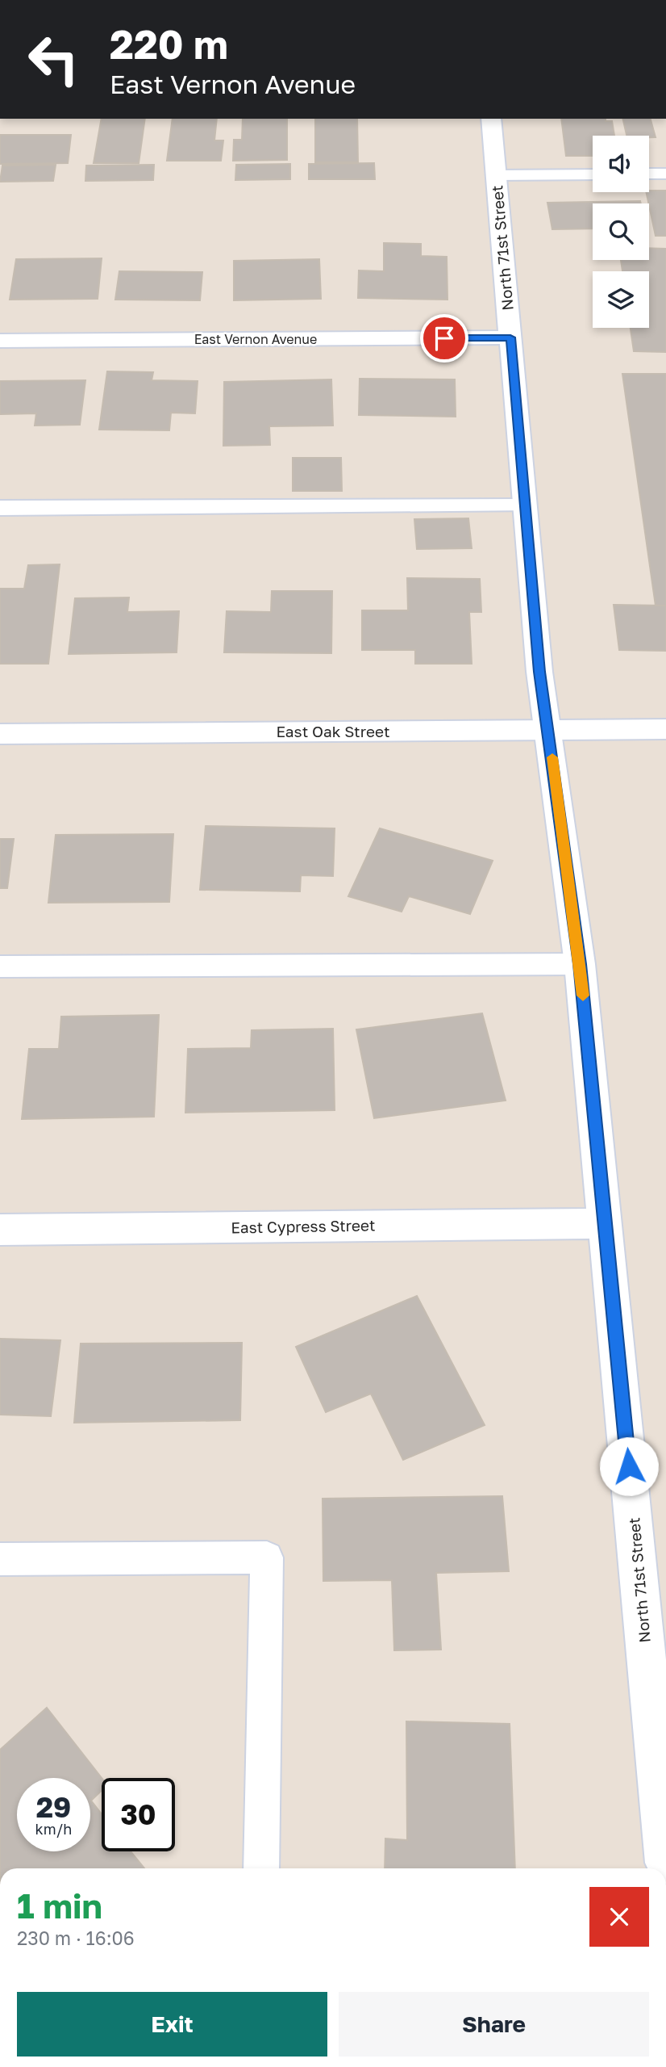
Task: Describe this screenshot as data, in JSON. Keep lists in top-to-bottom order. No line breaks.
{"streets":{"street":["North 71st Street","East Vernon Avenue","East Oak Street","East Cypress Street"]},"crossings":[["North 71st Street","East Vernon Avenue"],["North 71st Street","East Oak Street"],["North 71st Street","East Cypress Street"]],"page":{"turn":["220 m","East Vernon Avenue"],"speed":"29 km/h","limit":"30","heading":["1 min","230 m · 16:06"],"buttons":["Exit","Share"]}}
